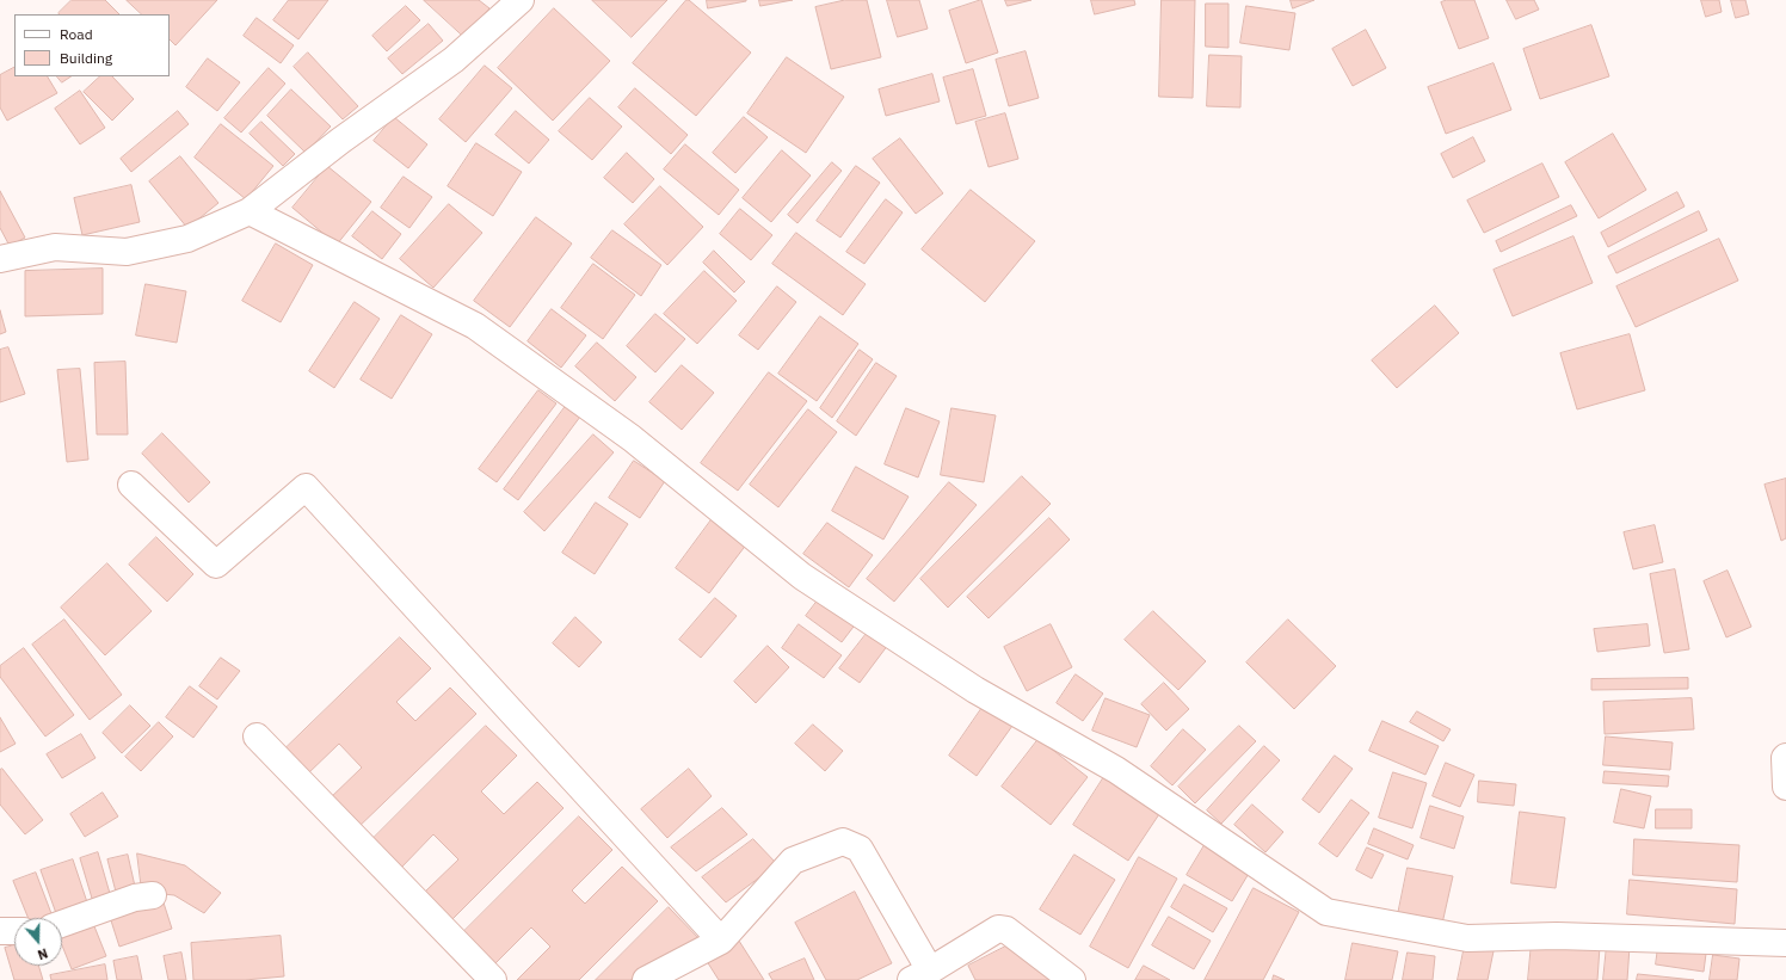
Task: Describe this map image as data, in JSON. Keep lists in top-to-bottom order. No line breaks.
{"legend":["Road","Building"],"north":"bottom"}
